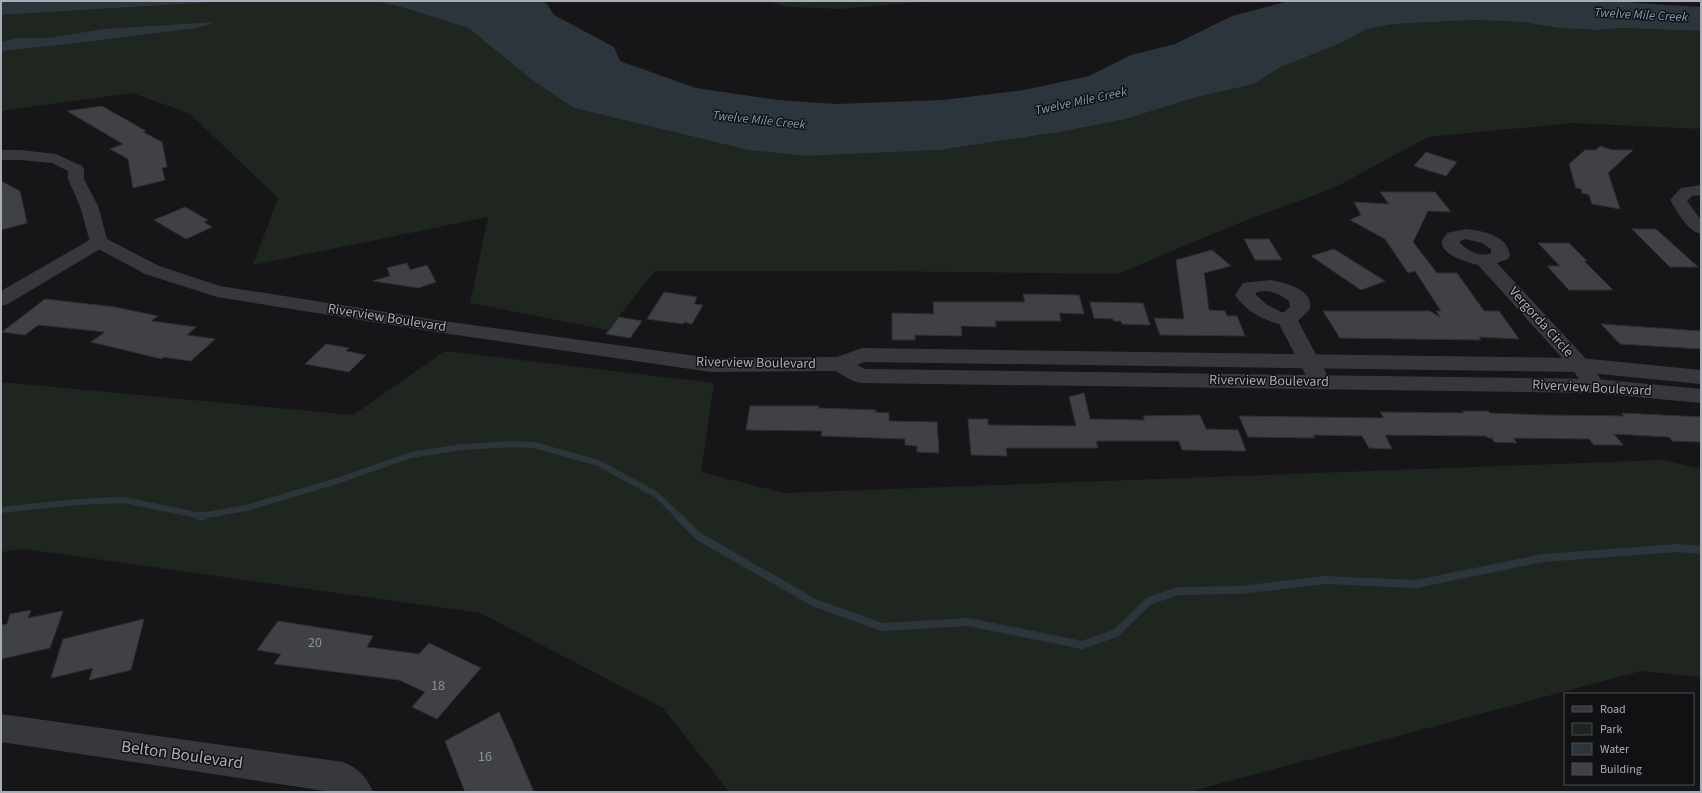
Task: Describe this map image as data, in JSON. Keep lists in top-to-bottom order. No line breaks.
{"streets":{"street":["Riverview Boulevard","Vergorda Circle","Belton Boulevard"]},"crossings":[["Riverview Boulevard","Vergorda Circle"]],"water":["Twelve Mile Creek"],"house_numbers":["20","18","16"],"legend":["Road","Park","Water","Building"]}
